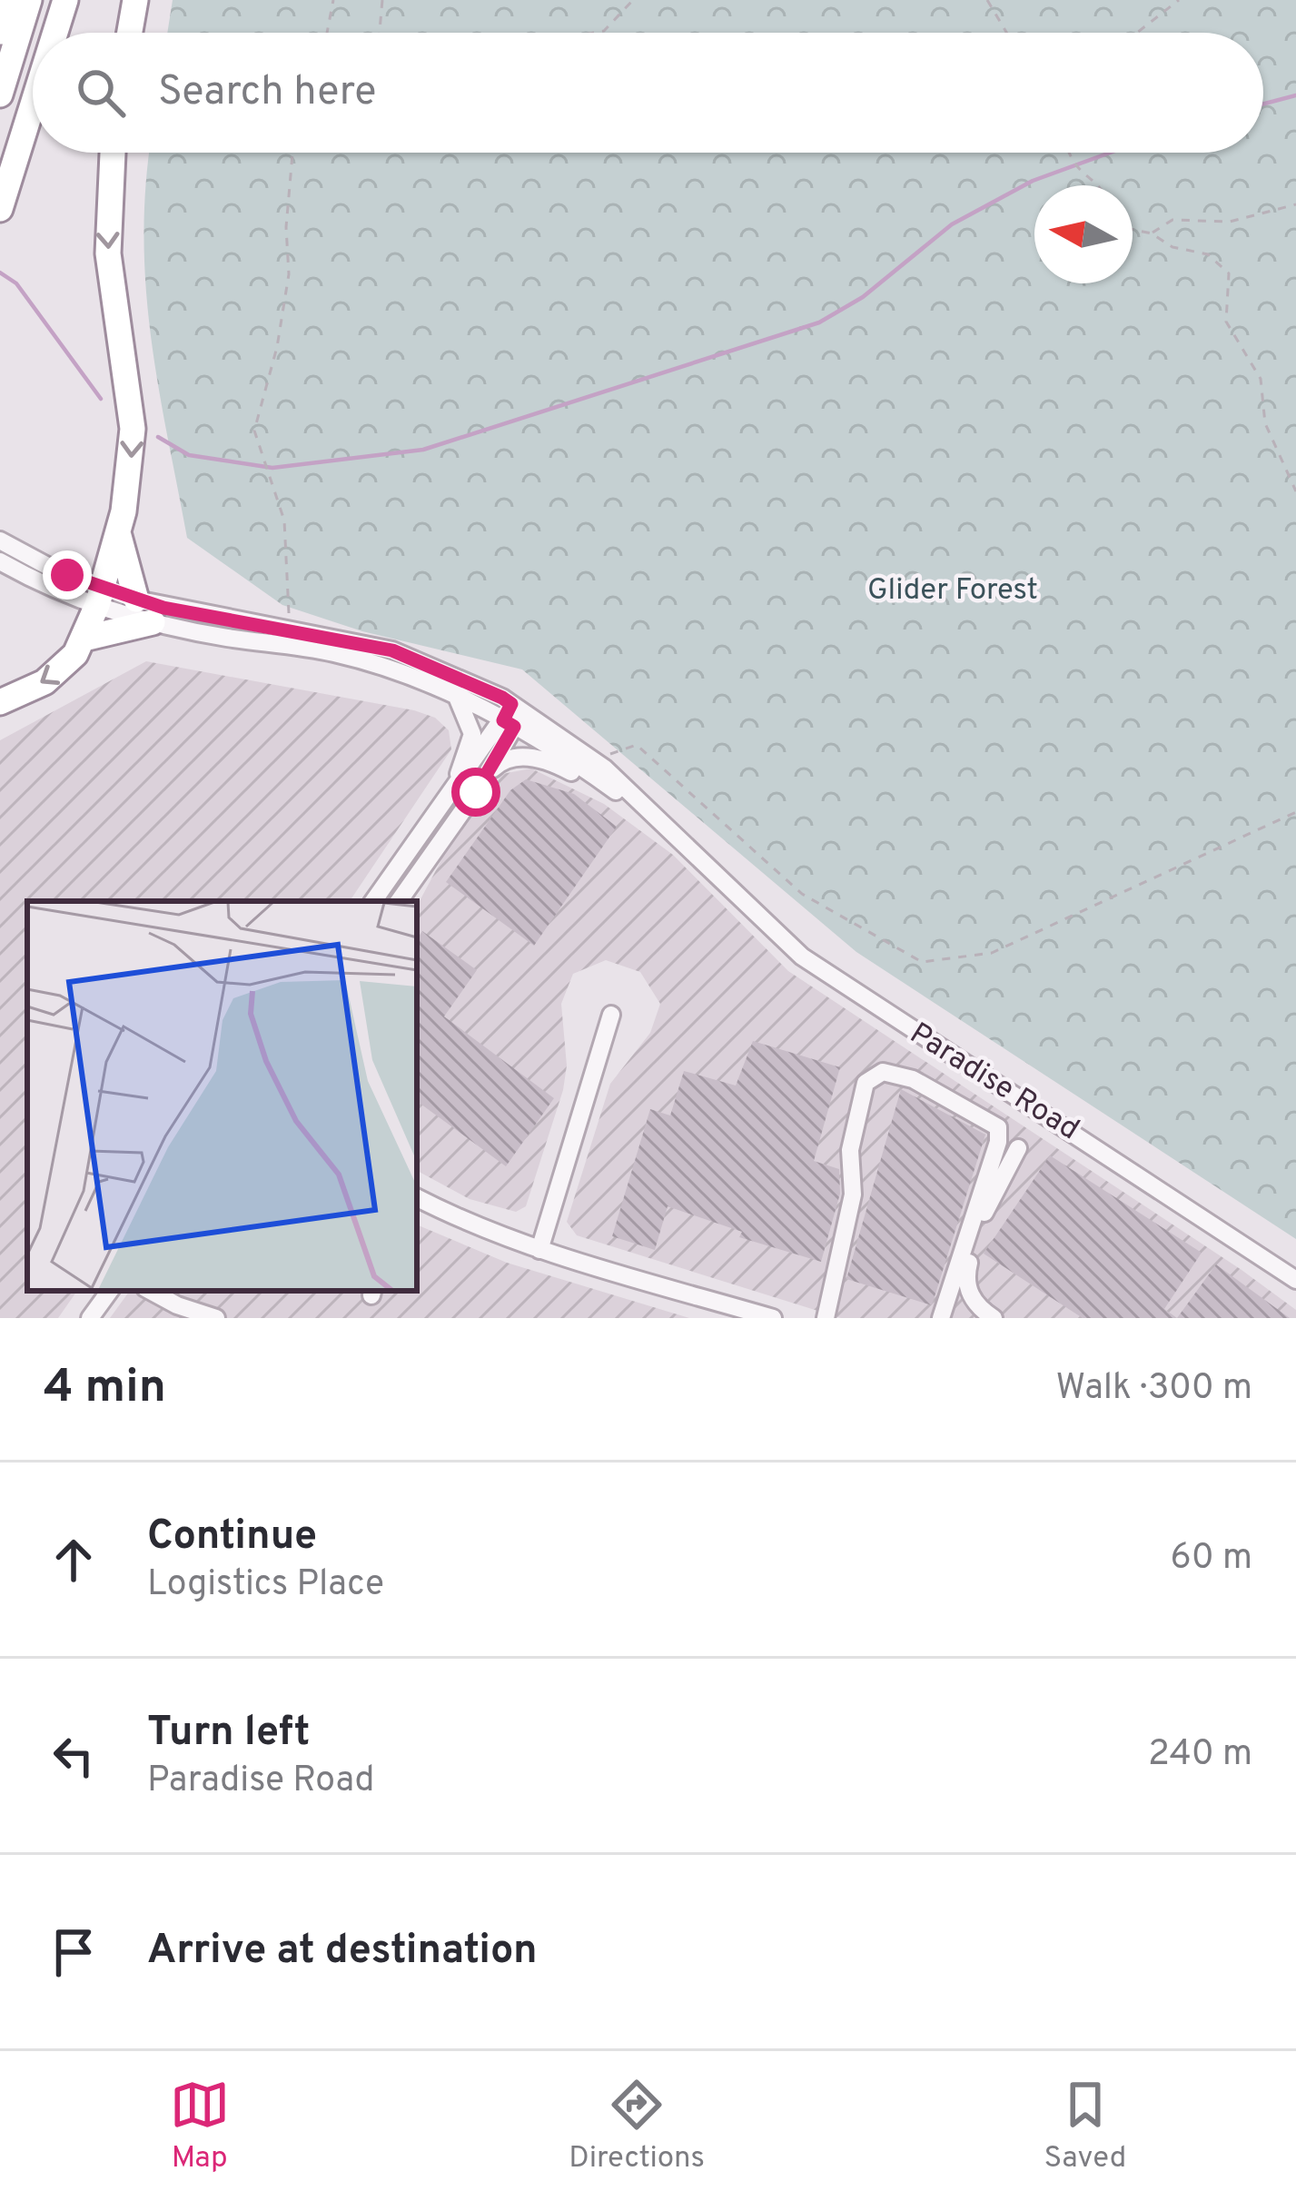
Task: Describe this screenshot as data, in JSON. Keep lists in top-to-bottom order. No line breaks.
{"streets":{"street":["Paradise Road"]},"parks":["Glider Forest"],"north":"left","page":{"search":"Search here","heading":["4 min","Walk · 300 m"],"list":[["Continue","Logistics Place","60 m"],["Turn left","Paradise Road","240 m"],"Arrive at destination"],"nav":["Map","Directions","Saved"]}}
